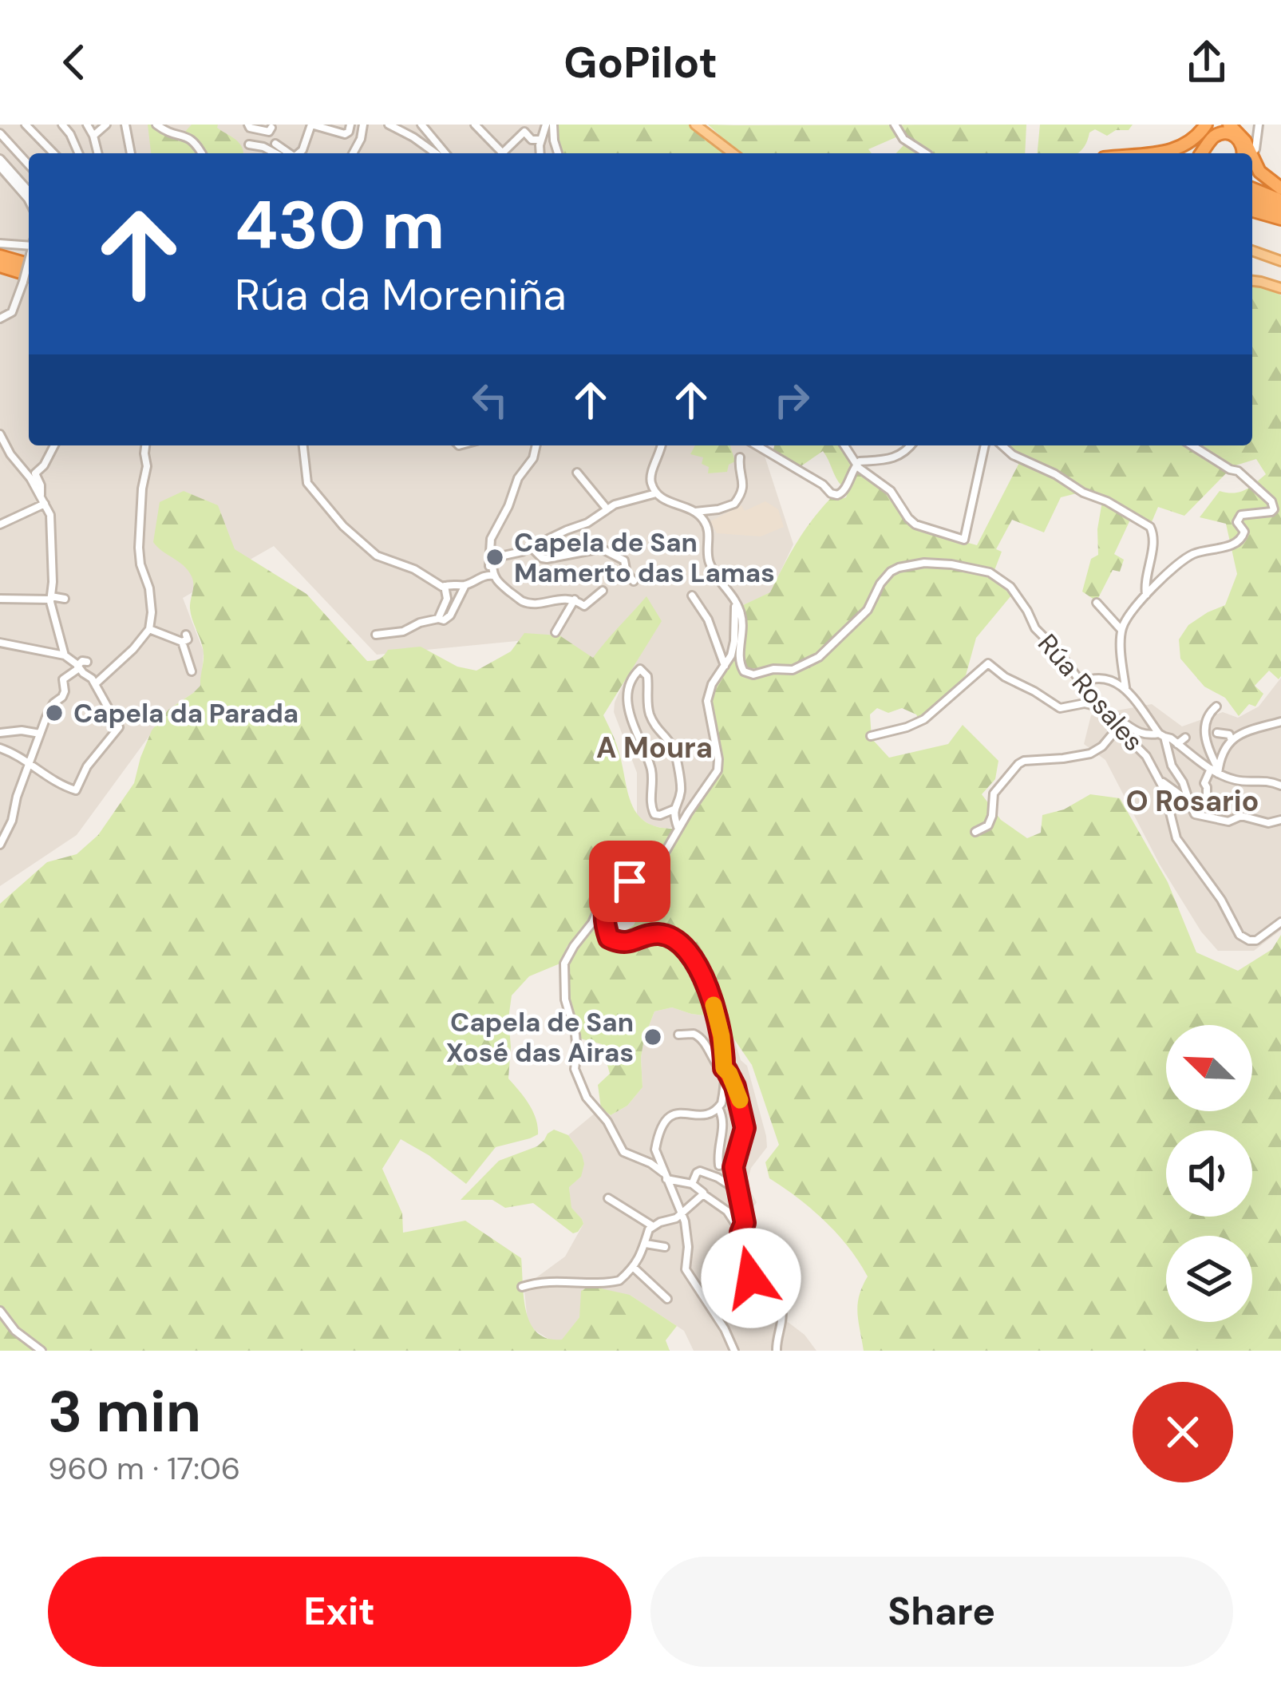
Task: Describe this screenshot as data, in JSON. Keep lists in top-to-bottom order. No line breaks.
{"streets":{"street":["Rúa Rosales"]},"districts":["A Moura","O Rosario"],"places":["Capela de San Mamerto das Lamas","Capela da Parada","Capela de San Xosé das Airas"],"north":"top left","page":{"header":"GoPilot","turn":["430 m","Rúa da Moreniña"],"heading":["3 min","960 m · 17:06"],"buttons":["Exit","Share"]}}
